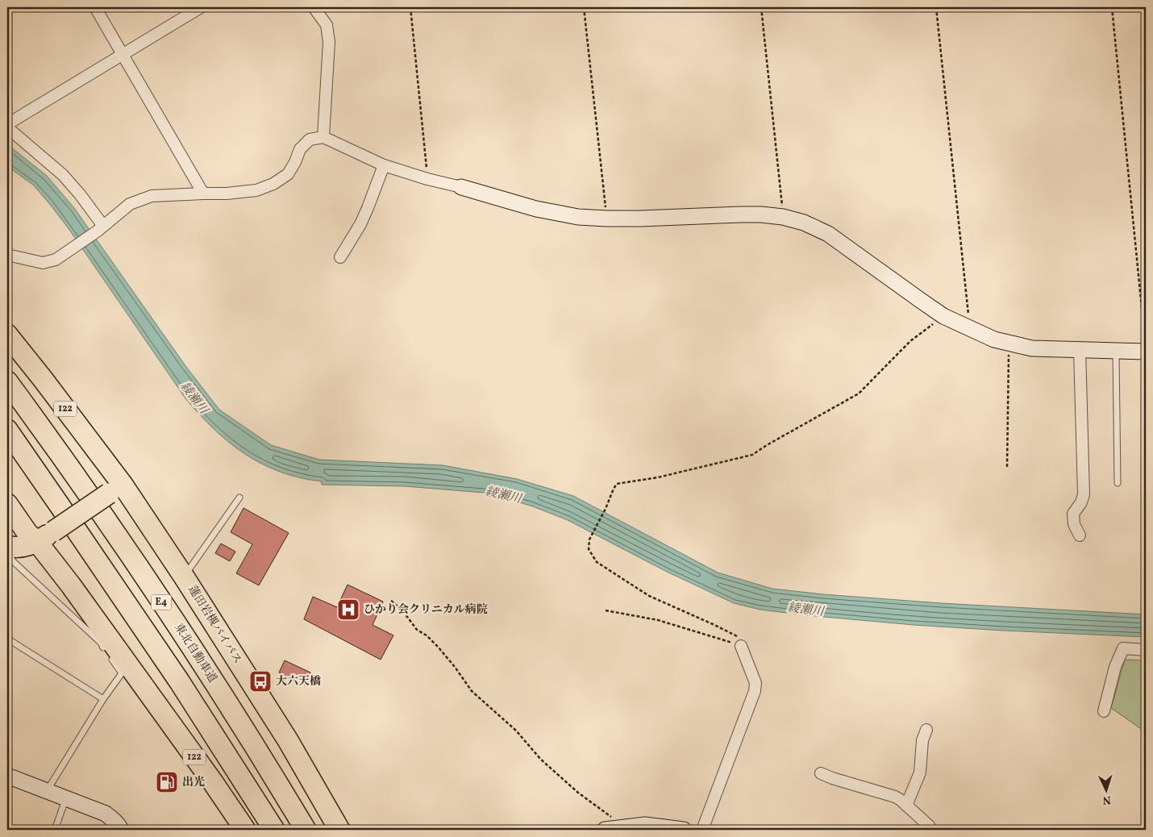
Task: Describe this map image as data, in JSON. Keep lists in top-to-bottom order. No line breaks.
{"streets":{"highway":["122","E4","蓮田岩槻バイパス","東北自動車道"]},"water":["綾瀬川"],"places":{"hospital":["ひかり会クリニカル病院"],"bus stop":["大六天橋"],"fuel station":["出光"]},"north":"bottom"}
